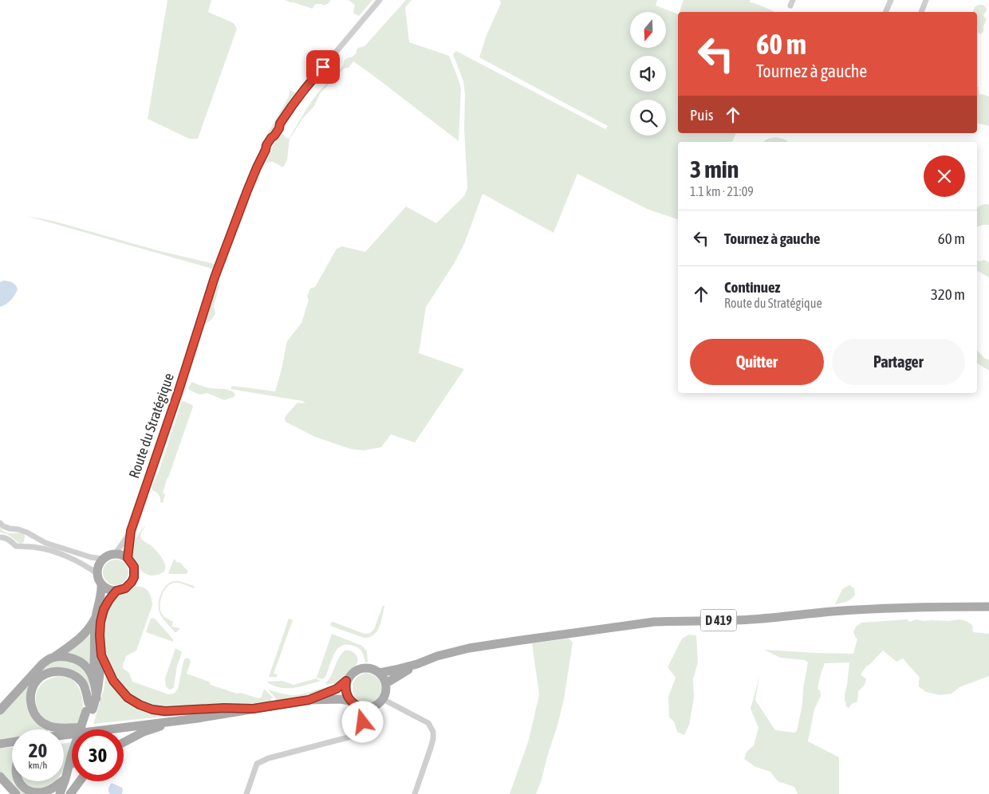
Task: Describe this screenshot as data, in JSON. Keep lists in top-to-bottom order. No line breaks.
{"streets":{"main road":["D 419"],"street":["Route du Stratégique"]},"north":"bottom","page":{"turn":["60 m","Tournez à gauche"],"then":"Puis","heading":["3 min","1.1 km · 21:09"],"list":[{"name":"Tournez à gauche","value":"60 m"},{"name":"Continuez","note":"Route du Stratégique","value":"320 m"}],"buttons":["Quitter","Partager"],"speed":"20 km/h","limit":"30"}}
